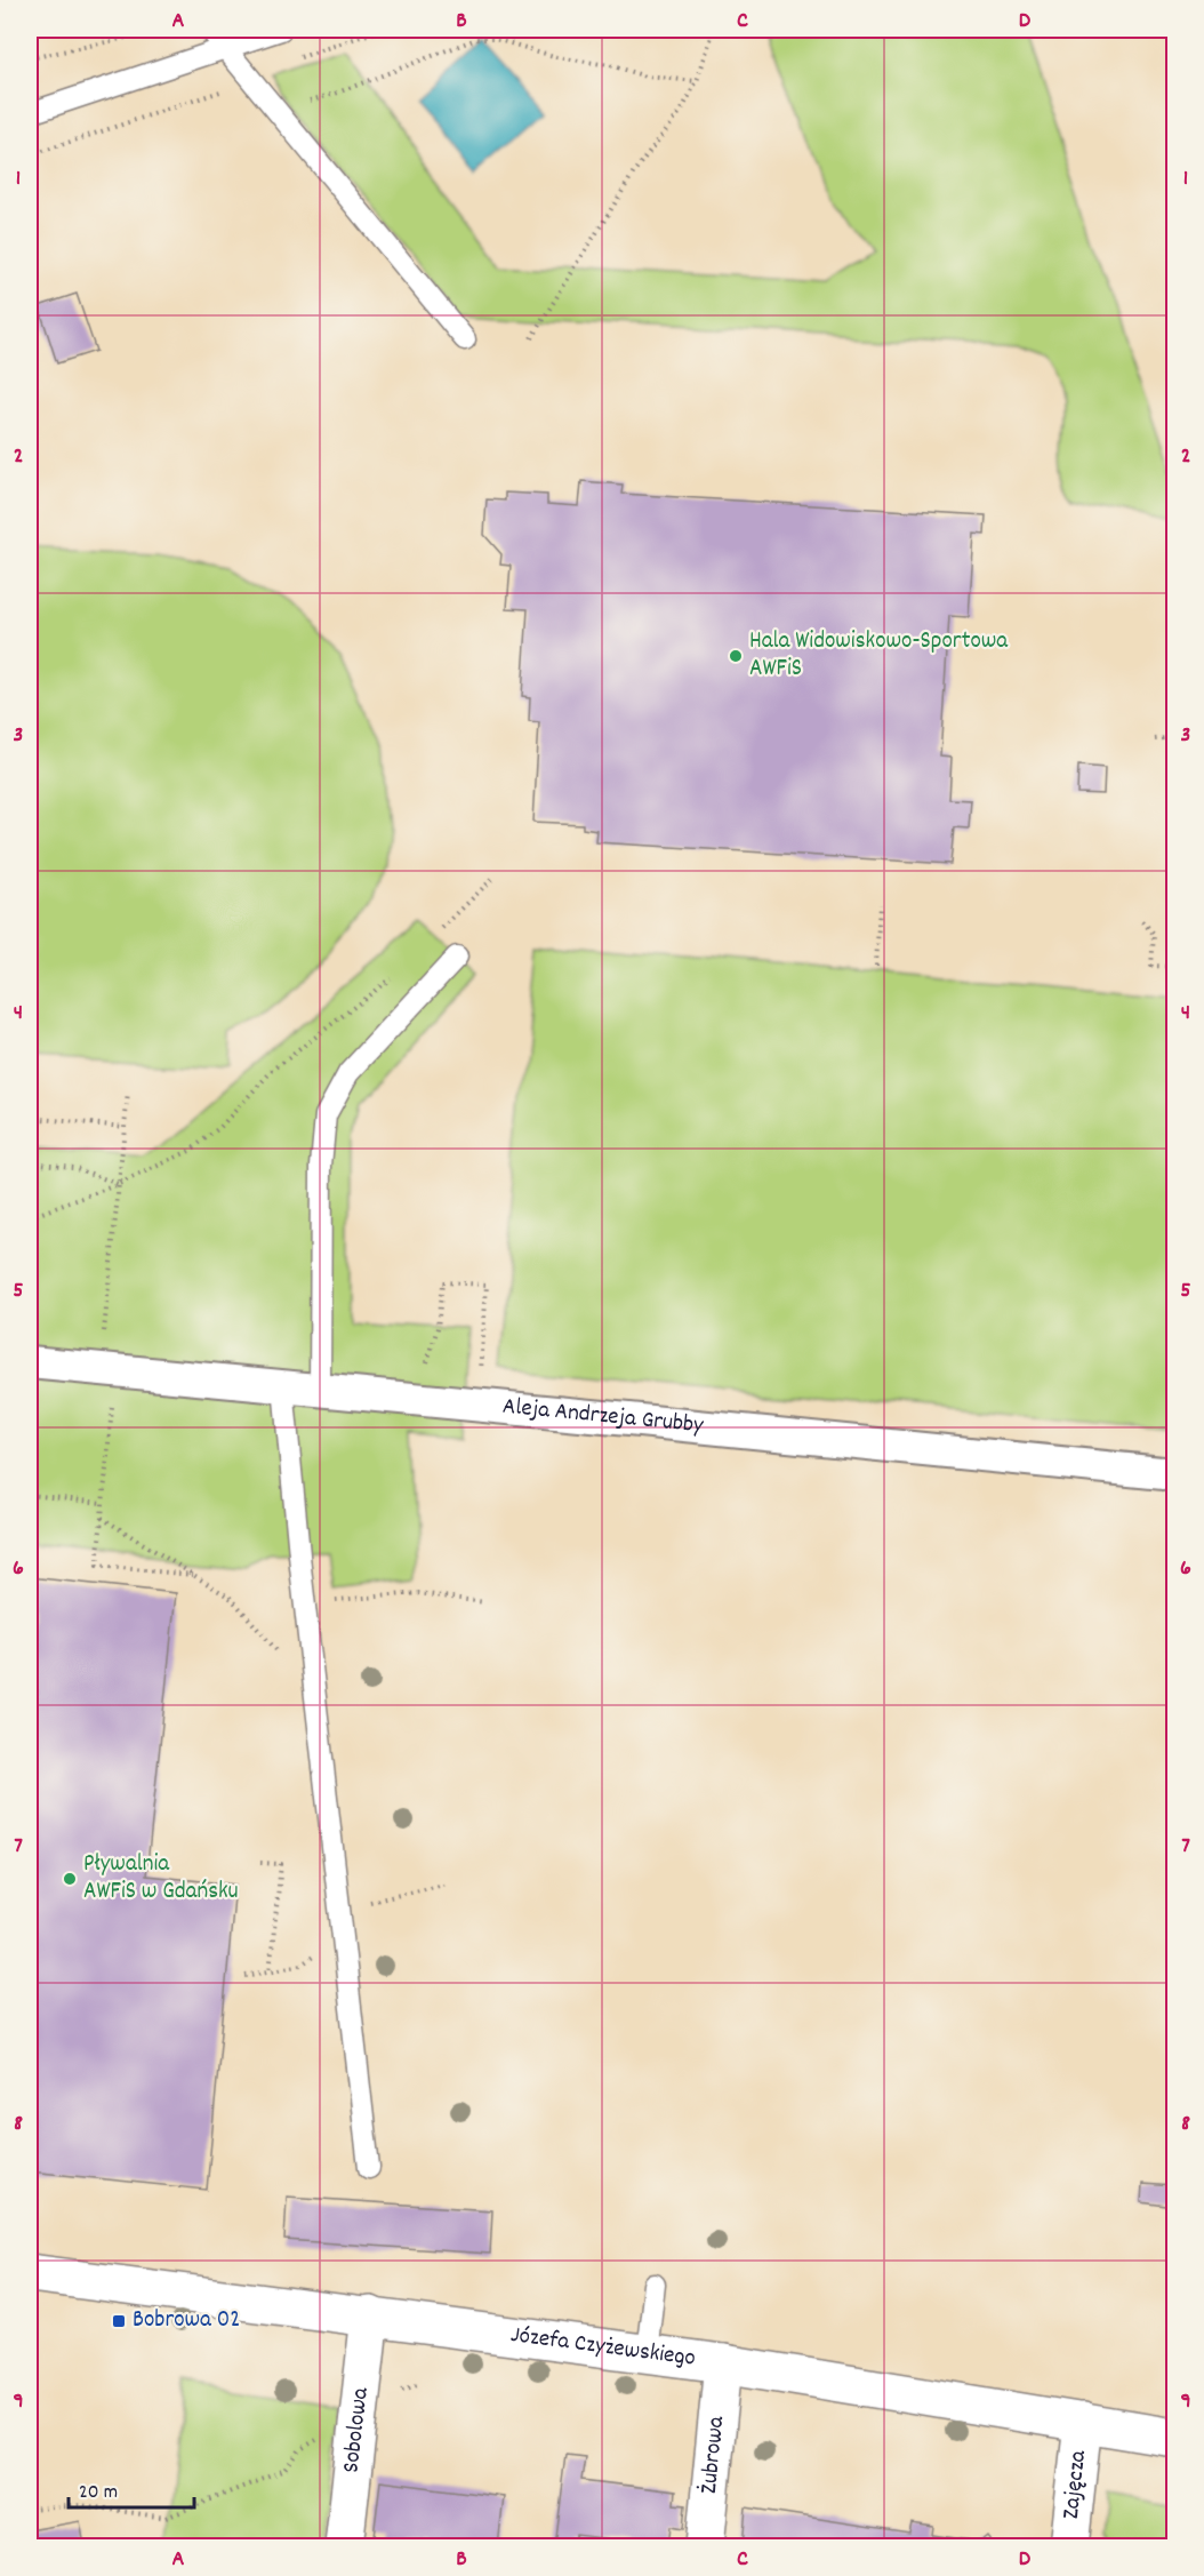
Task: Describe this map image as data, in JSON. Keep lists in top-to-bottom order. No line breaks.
{"streets":{"street":["Aleja Andrzeja Grubby","Józefa Czyżewskiego","Sobolowa","Żubrowa","Zajęcza"]},"crossings":[["Józefa Czyżewskiego","Sobolowa"],["Józefa Czyżewskiego","Żubrowa"],["Józefa Czyżewskiego","Zajęcza"]],"places":{"other":["Hala Widowiskowo-Sportowa AWFiS","Pływalnia AWFiS w Gdańsku"],"transit":["Bobrowa 02"]},"scale_bar":"20 m","grid":{"columns":["A","B","C","D"],"rows":["1","2","3","4","5","6","7","8","9"]}}
